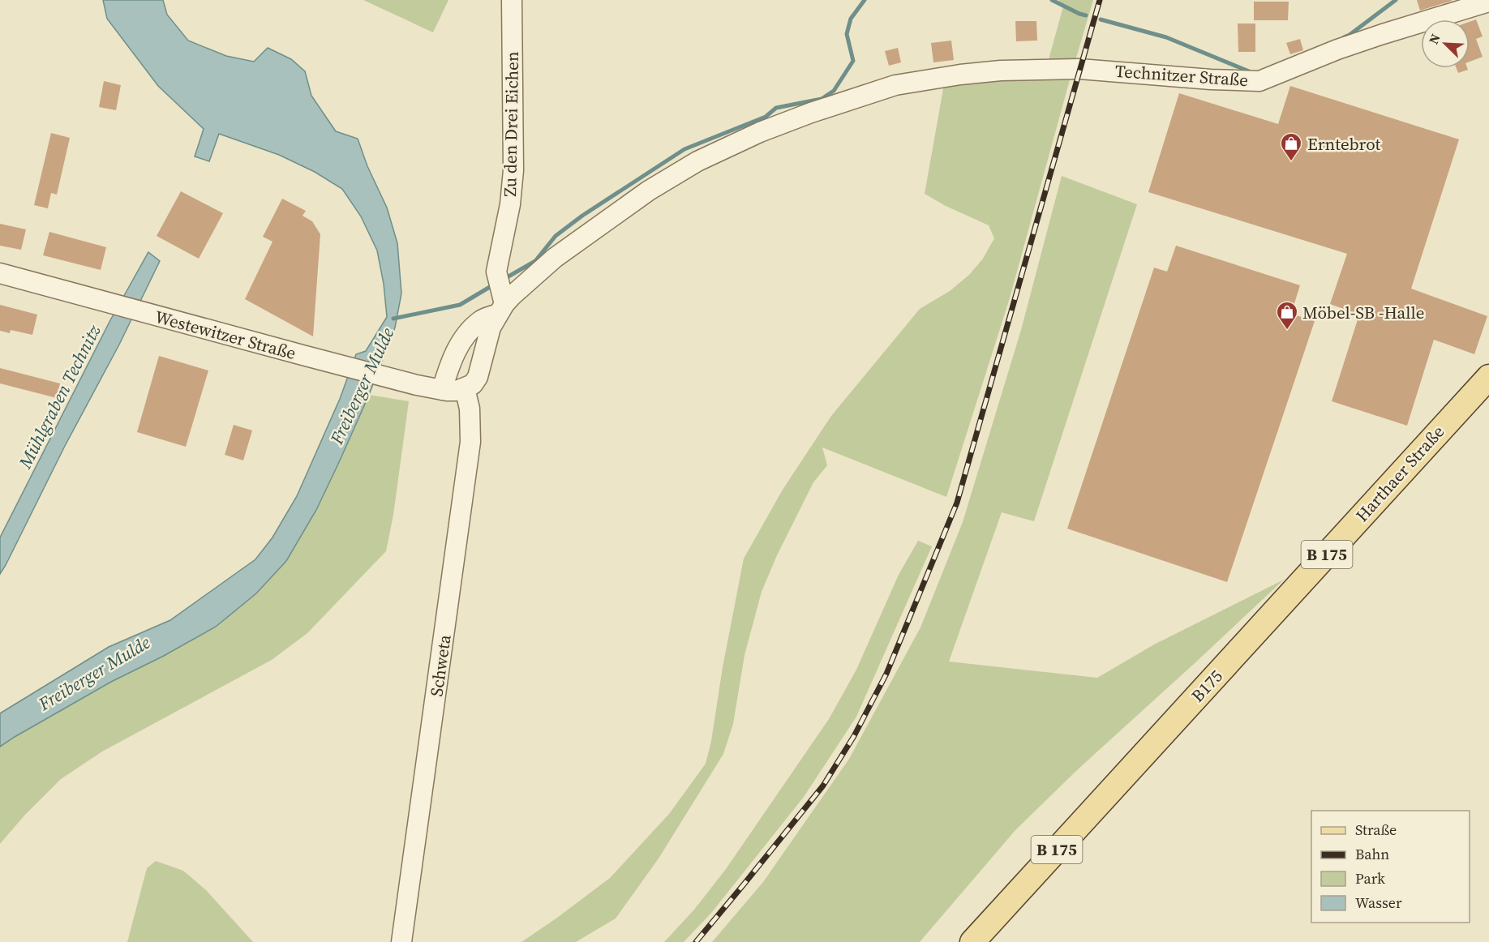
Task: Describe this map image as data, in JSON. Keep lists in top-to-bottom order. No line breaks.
{"streets":{"main road":["Harthaer Straße","B 175","B175"],"street":["Technitzer Straße","Zu den Drei Eichen","Westewitzer Straße","Schweta"]},"crossings":[["Technitzer Straße","Zu den Drei Eichen"],["Westewitzer Straße","Schweta"],["Harthaer Straße","B175"]],"water":["Freiberger Mulde","Mühlgraben Technitz"],"places":{"shop":["Erntebrot","Möbel-SB -Halle"]},"legend":["Straße","Bahn","Park","Wasser"],"north":"top left"}
